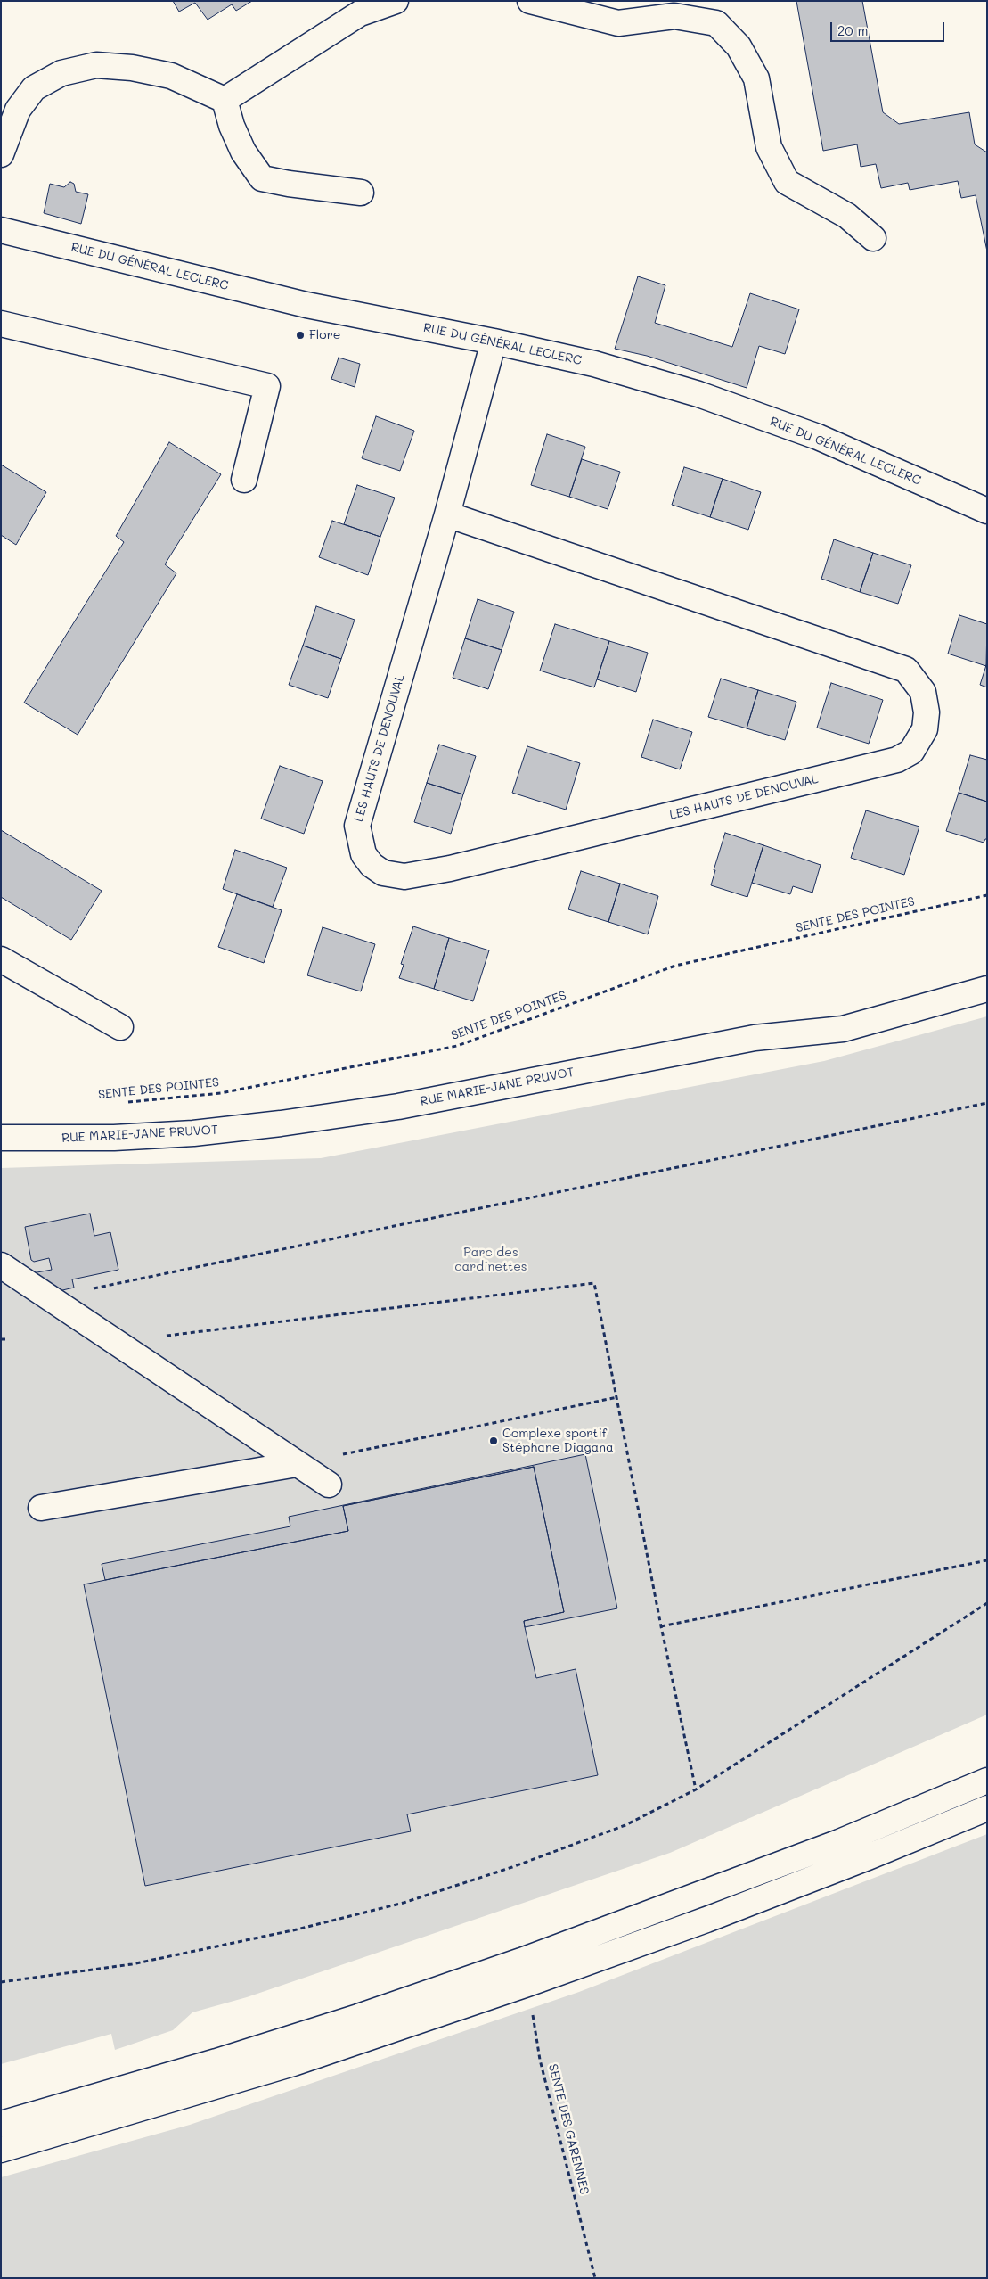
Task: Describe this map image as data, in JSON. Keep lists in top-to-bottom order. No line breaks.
{"streets":{"street":["RUE DU GÉNÉRAL LECLERC","LES HAUTS DE DENOUVAL","RUE MARIE-JANE PRUVOT"],"path":["SENTE DES POINTES","SENTE DES GARENNES"]},"crossings":[["RUE DU GÉNÉRAL LECLERC","LES HAUTS DE DENOUVAL"]],"parks":["Parc des cardinettes"],"places":["Flore","Complexe sportif Stéphane Diagana"],"scale_bar":"20 m"}
